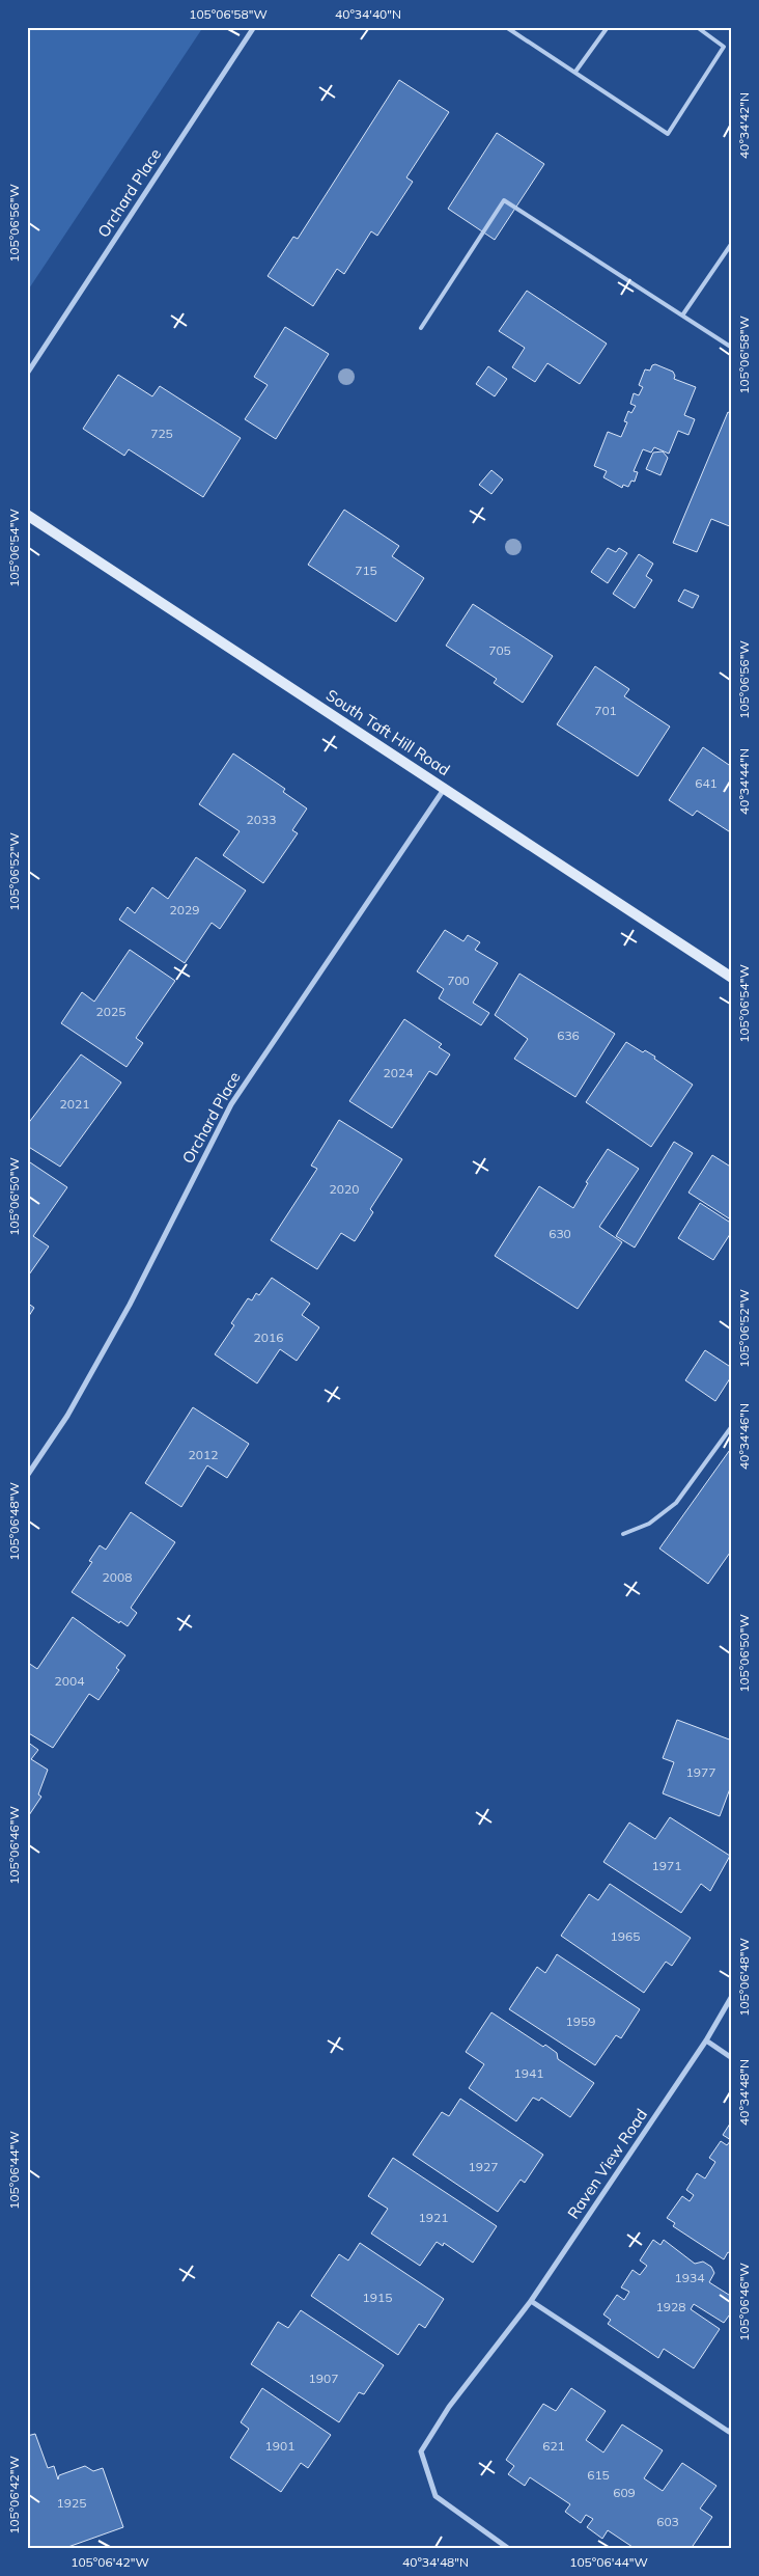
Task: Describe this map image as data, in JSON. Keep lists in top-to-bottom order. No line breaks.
{"streets":{"main road":["South Taft Hill Road"],"street":["Orchard Place","Raven View Road"]},"crossings":[["Orchard Place","South Taft Hill Road"]],"house_numbers":["725","715","705","701","641","2033","2029","700","2025","636","2024","2021","2020","630","2016","2012","2008","2004","1977","1971","1965","1959","1941","1927","1921","1934","1915","1928","1907","1901","621","615","609","1925","603"],"coordinates":["105°06'58\"W","40°34'40\"N","40°34'42\"N","105°06'56\"W","105°06'54\"W","40°34'44\"N","105°06'52\"W","105°06'50\"W","40°34'46\"N","105°06'48\"W","105°06'46\"W","40°34'48\"N","105°06'44\"W","105°06'42\"W"]}
